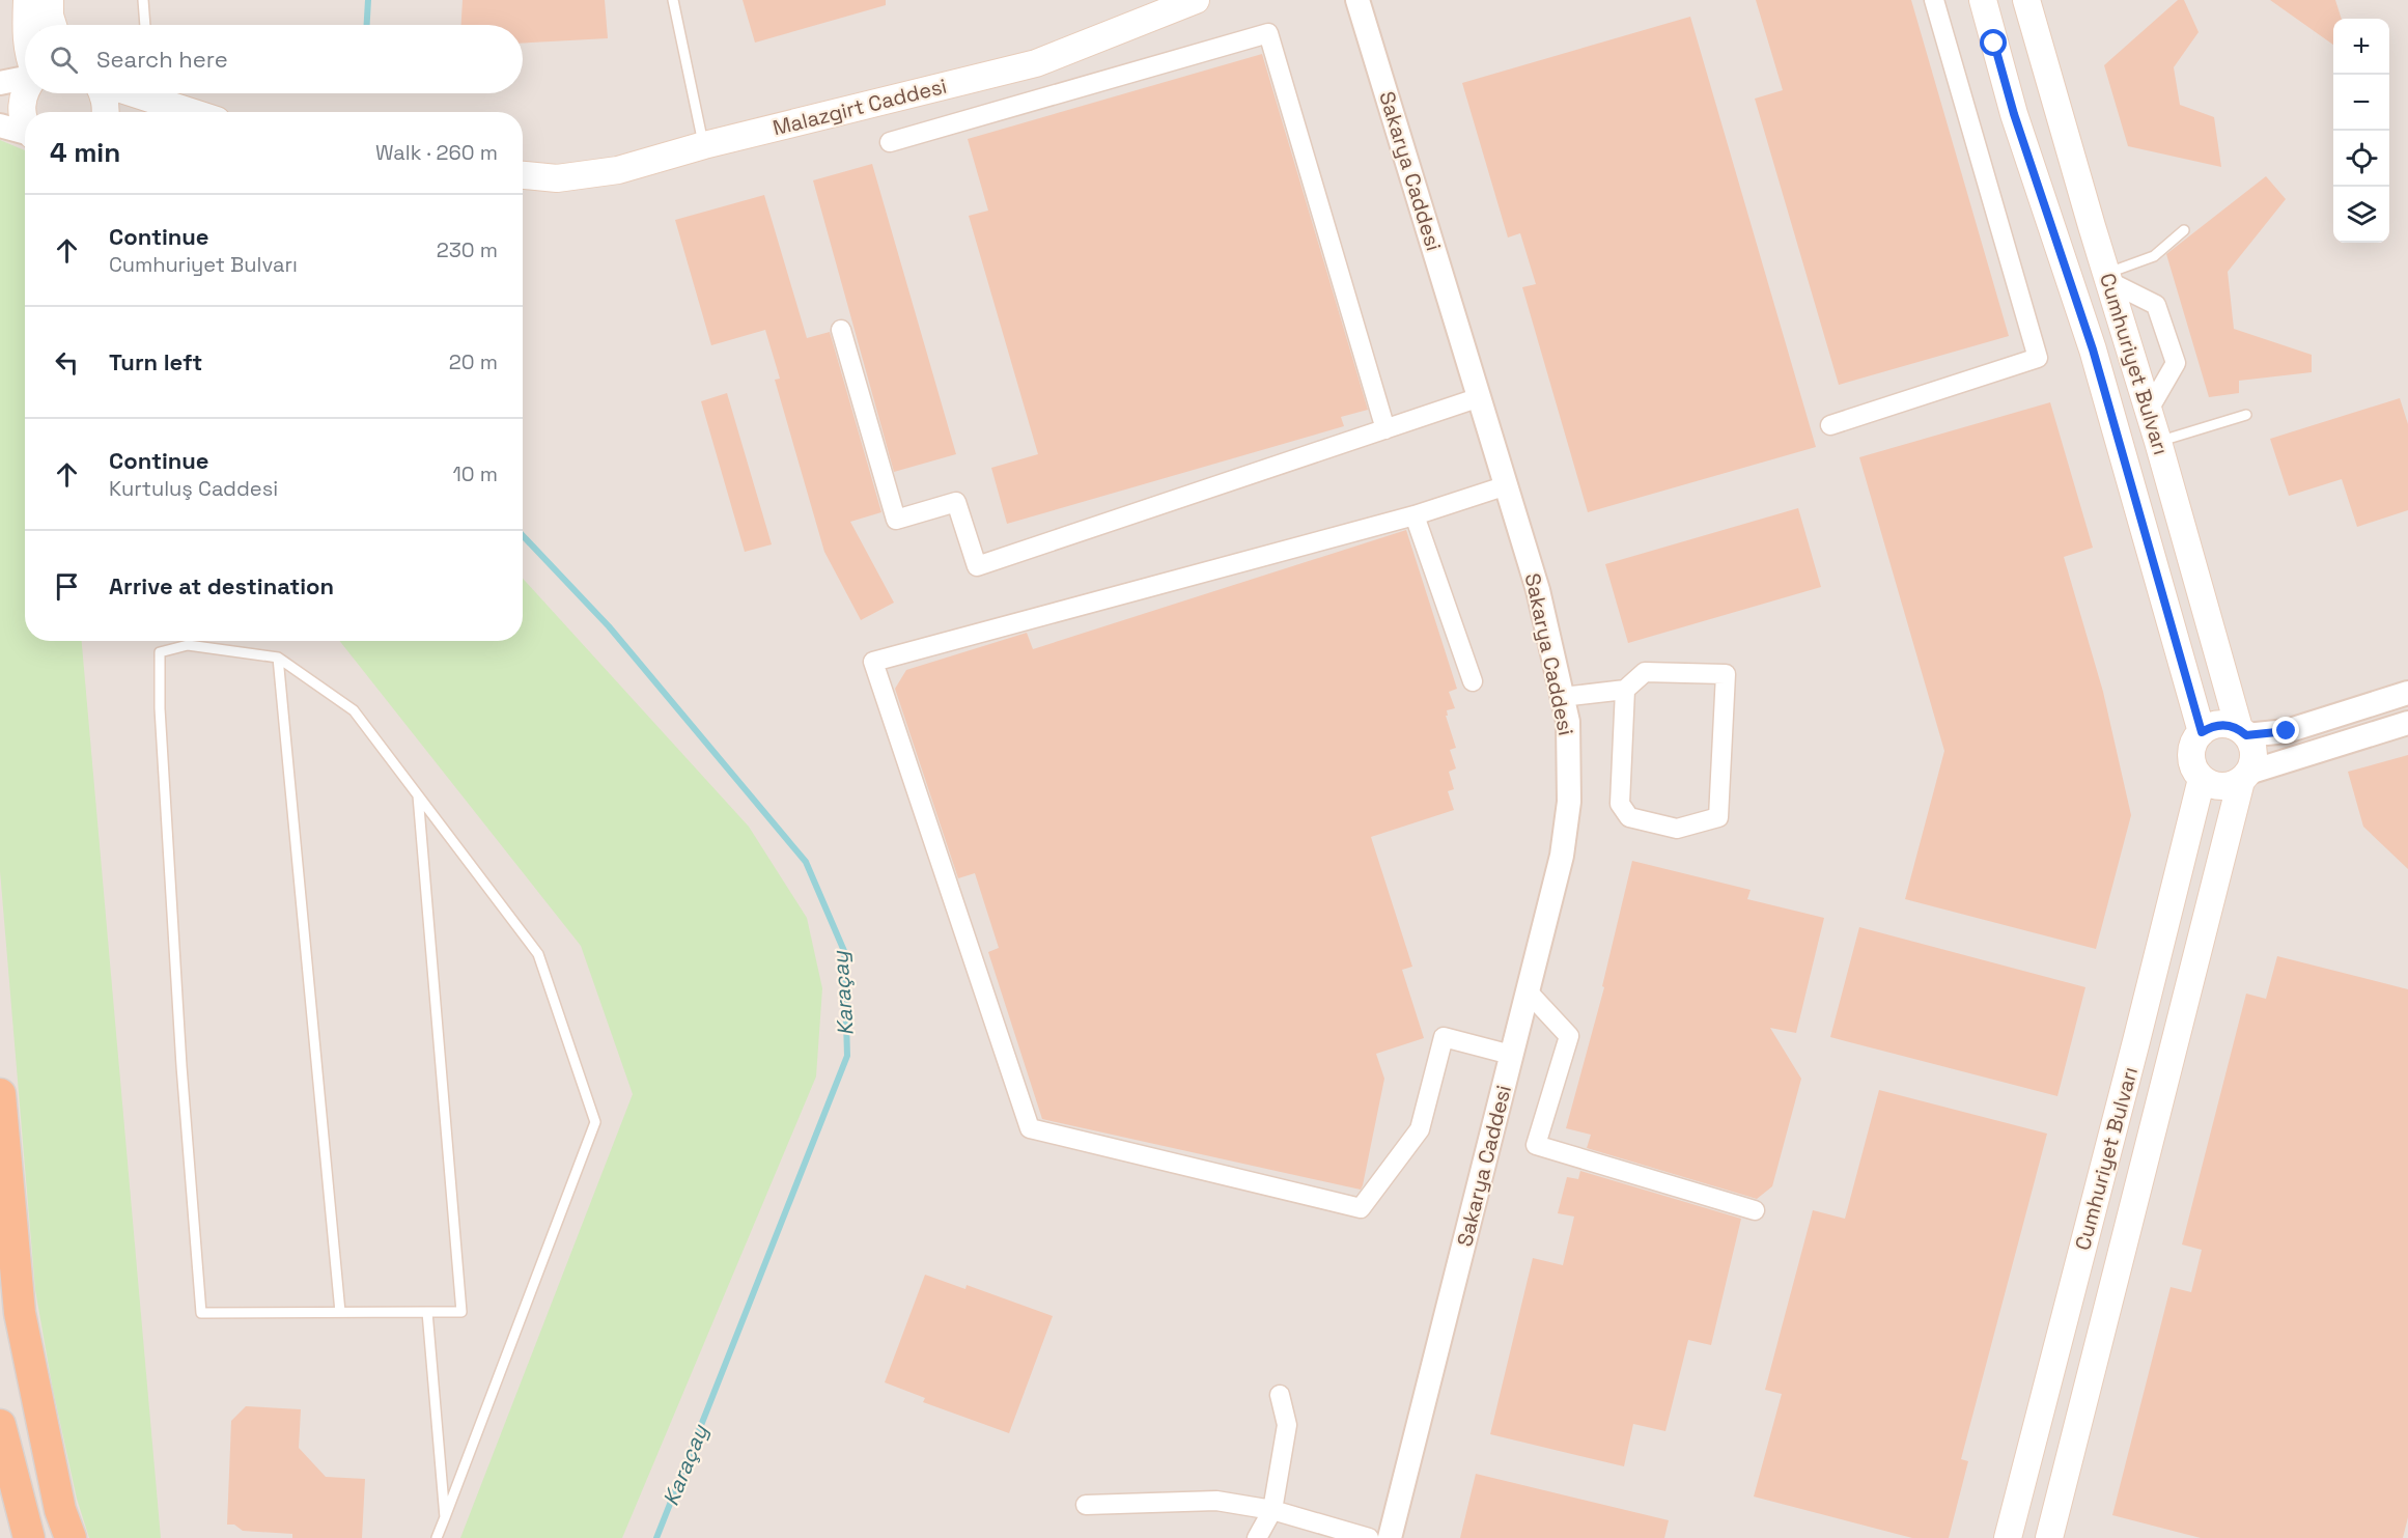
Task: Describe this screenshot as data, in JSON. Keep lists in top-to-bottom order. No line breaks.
{"streets":{"main road":["Malazgirt Caddesi","Cumhuriyet Bulvarı"],"street":["Sakarya Caddesi"]},"water":["Karaçay"],"page":{"map_buttons":["+","−"],"search":"Search here","heading":["4 min","Walk · 260 m"],"list":[["Continue","Cumhuriyet Bulvarı","230 m"],["Turn left","20 m"],["Continue","Kurtuluş Caddesi","10 m"],"Arrive at destination"]}}
